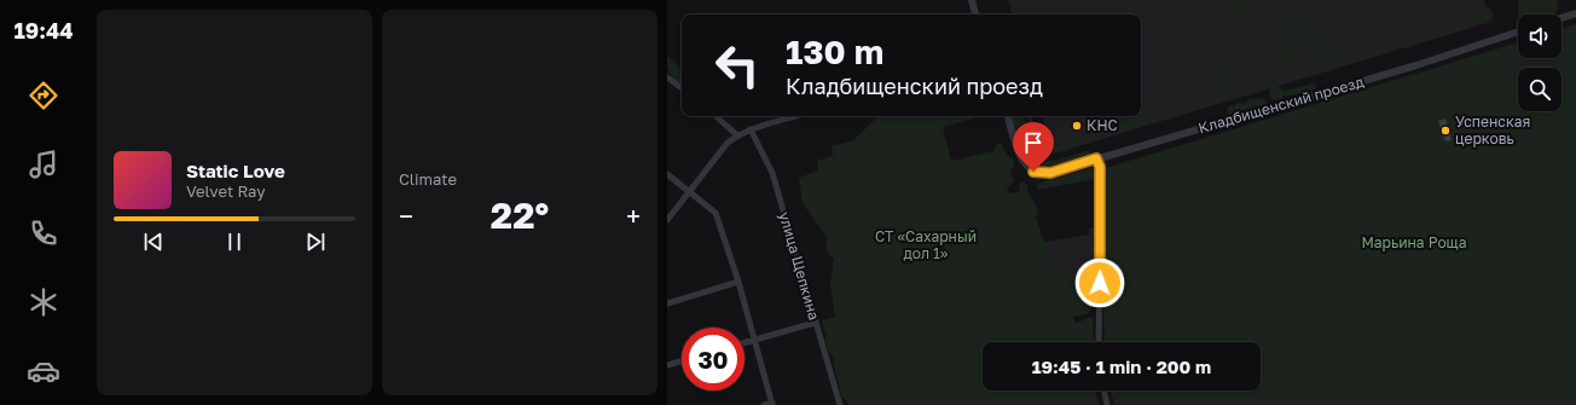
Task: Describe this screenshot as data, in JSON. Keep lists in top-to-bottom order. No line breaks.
{"streets":{"street":["Кладбищенский проезд","улица Щепкина"]},"parks":["СТ «Сахарный дол 1»","Марьина Роща"],"places":["КНС","Успенская церковь"],"page":{"tabs":"19:44","tile":"Climate","turn":["130 m","Кладбищенский проезд"],"song":["Static Love","Velvet Ray"],"heat":["−","22°","+"],"limit":"30","trip":"19:45 · 1 min · 200 m"}}
